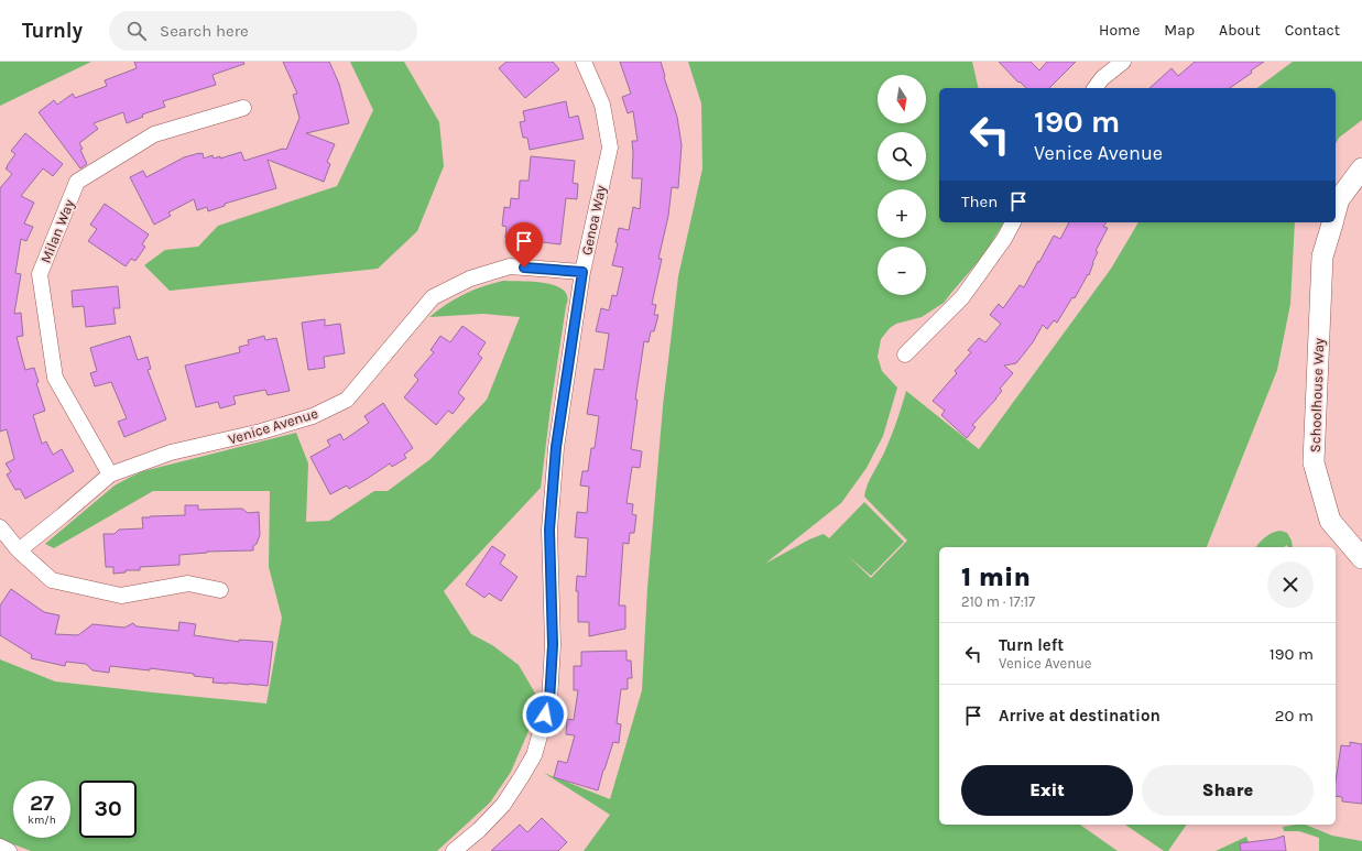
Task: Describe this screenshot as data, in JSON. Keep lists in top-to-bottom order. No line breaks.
{"streets":{"street":["Genoa Way","Milan Way","Schoolhouse Way","Venice Avenue"]},"crossings":[["Genoa Way","Venice Avenue"],["Milan Way","Venice Avenue"]],"north":"bottom","page":{"header":"Turnly","search":"Search here","nav":["Home","Map","About","Contact"],"map_buttons":["+","−"],"turn":["190 m","Venice Avenue"],"then":"Then","heading":["1 min","210 m · 17:17"],"list":[{"name":"Turn left","note":"Venice Avenue","value":"190 m"},{"name":"Arrive at destination","value":"20 m"}],"buttons":["Exit","Share"],"speed":"27 km/h","limit":"30"}}
